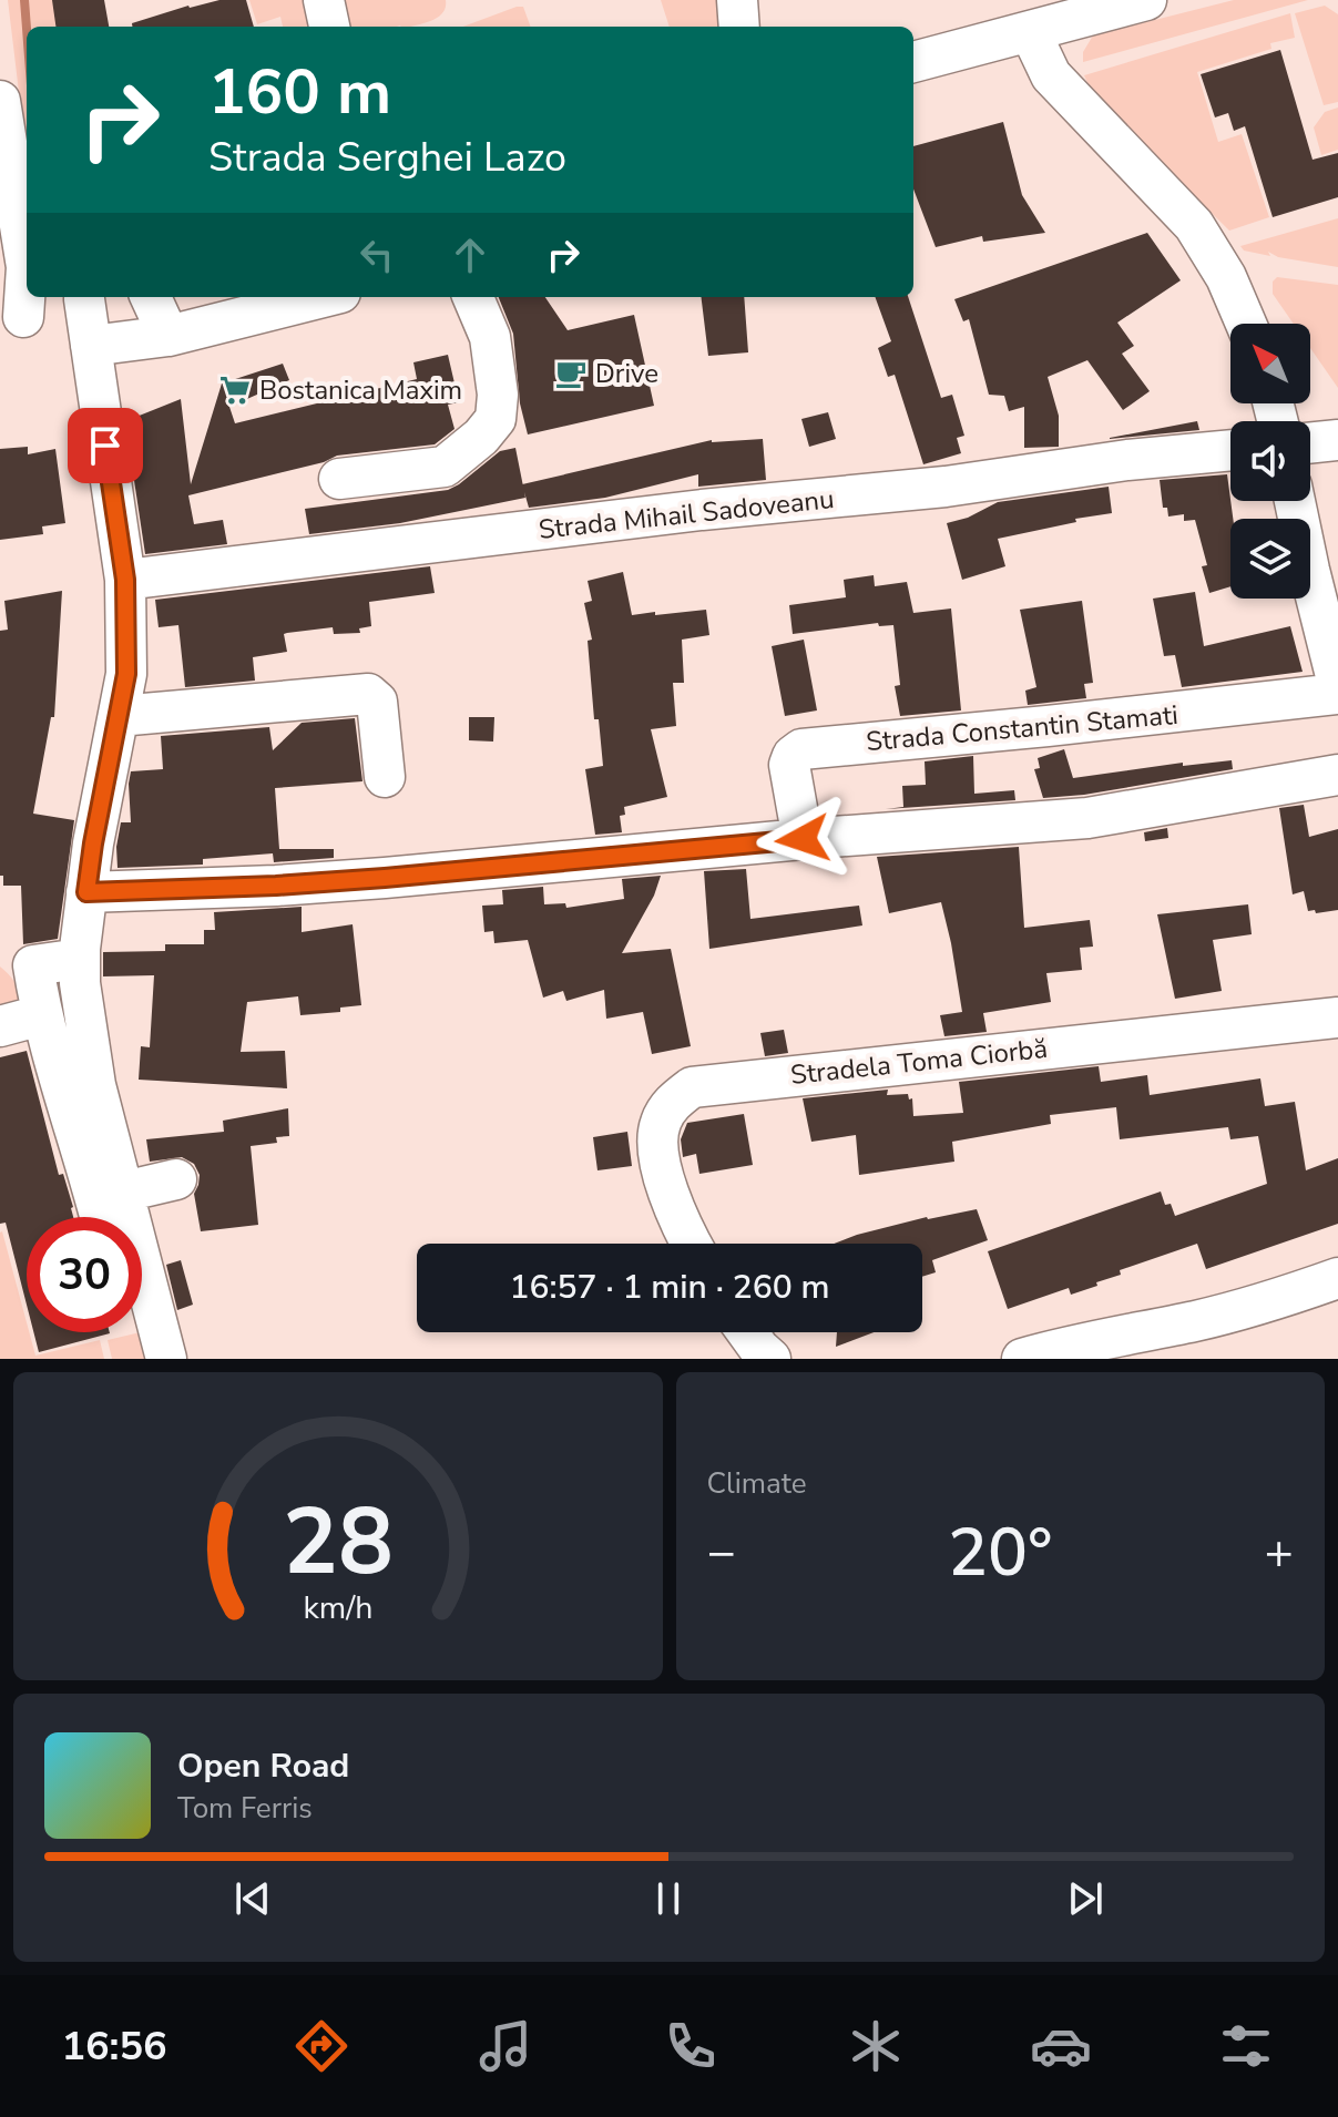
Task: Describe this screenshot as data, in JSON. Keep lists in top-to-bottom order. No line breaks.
{"streets":{"street":["Strada Mihail Sadoveanu","Strada Constantin Stamati","Stradela Toma Ciorbă"]},"places":{"cafe":["Drive"],"supermarket":["Bostanica Maxim"]},"north":"top left","page":{"turn":["160 m","Strada Serghei Lazo"],"limit":"30","trip":"16:57 · 1 min · 260 m","tile":"Climate","heat":["−","20°","+"],"song":["Open Road","Tom Ferris"],"tabs":"16:56","gauge":["28","km/h"]}}
